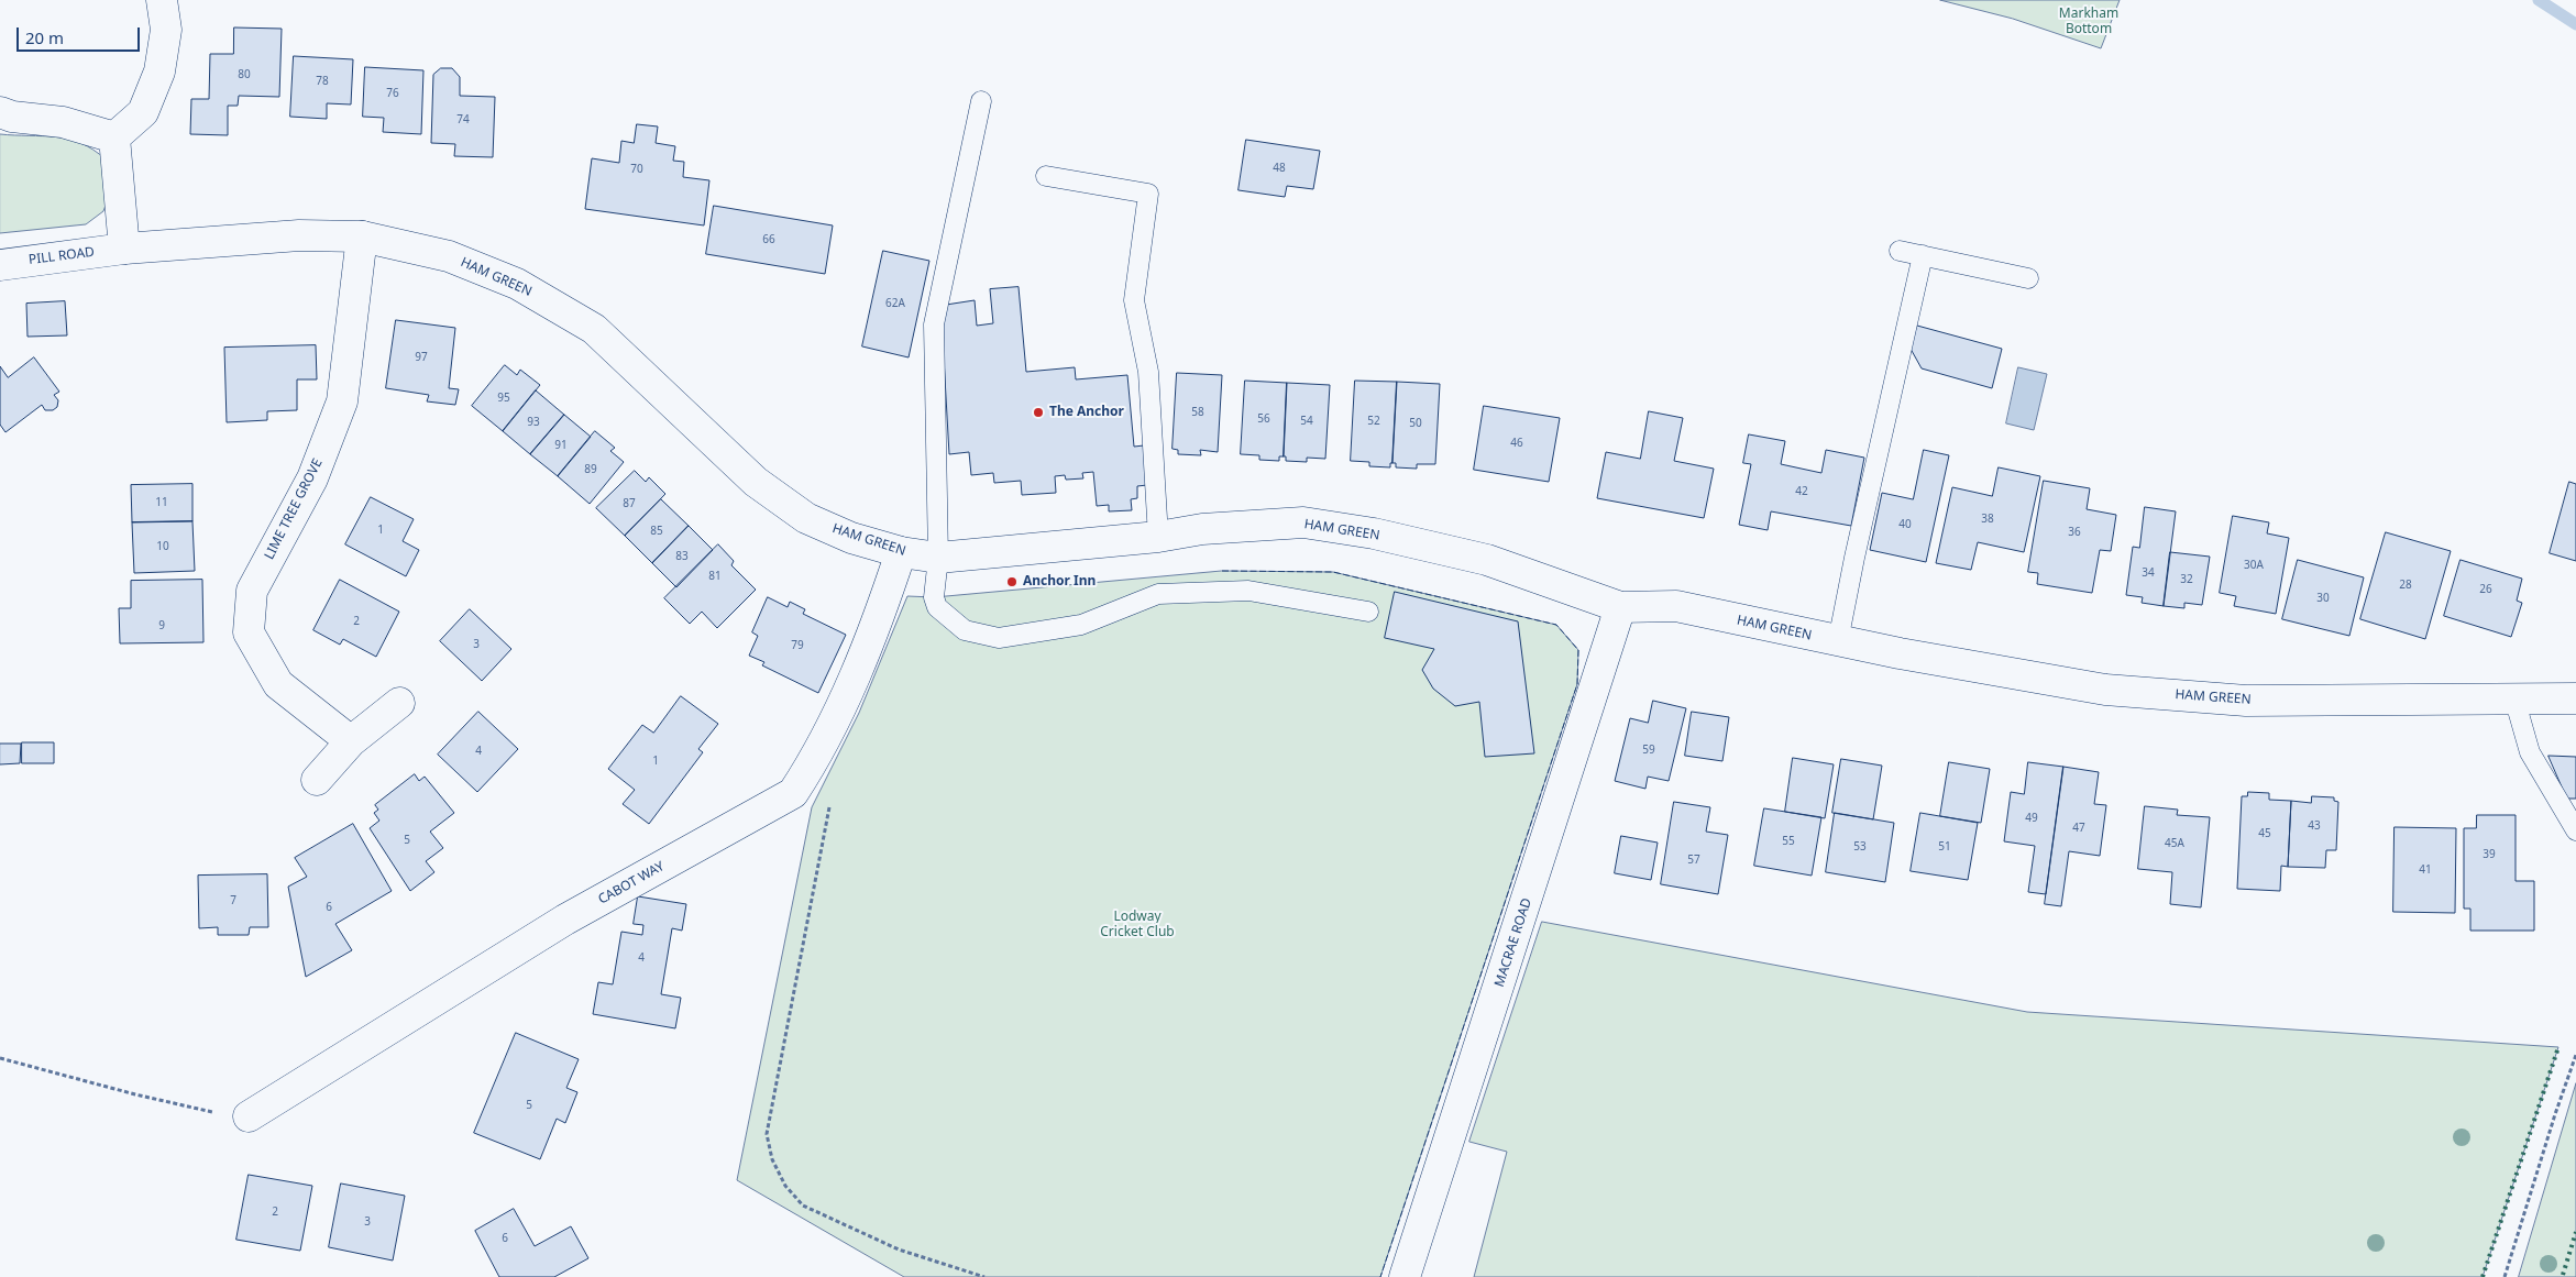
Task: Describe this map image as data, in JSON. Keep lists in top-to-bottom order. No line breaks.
{"streets":{"street":["PILL ROAD","HAM GREEN","LIME TREE GROVE","CABOT WAY","MACRAE ROAD"]},"crossings":[["PILL ROAD","HAM GREEN"],["HAM GREEN","LIME TREE GROVE"],["HAM GREEN","CABOT WAY"],["HAM GREEN","MACRAE ROAD"]],"parks":["Markham Bottom","Lodway Cricket Club"],"places":["The Anchor","Anchor Inn"],"house_numbers":["80","78","76","74","48","70","66","62A","97","95","58","56","54","52","93","50","46","91","89","42","11","87","38","40","1","85","36","10","83","30A","34","81","32","28","26","30","2","9","3","79","59","4","1","49","43","47","45","5","55","45A","53","51","39","57","41","7","6","4","5","2","3","6"],"scale_bar":"20 m"}
